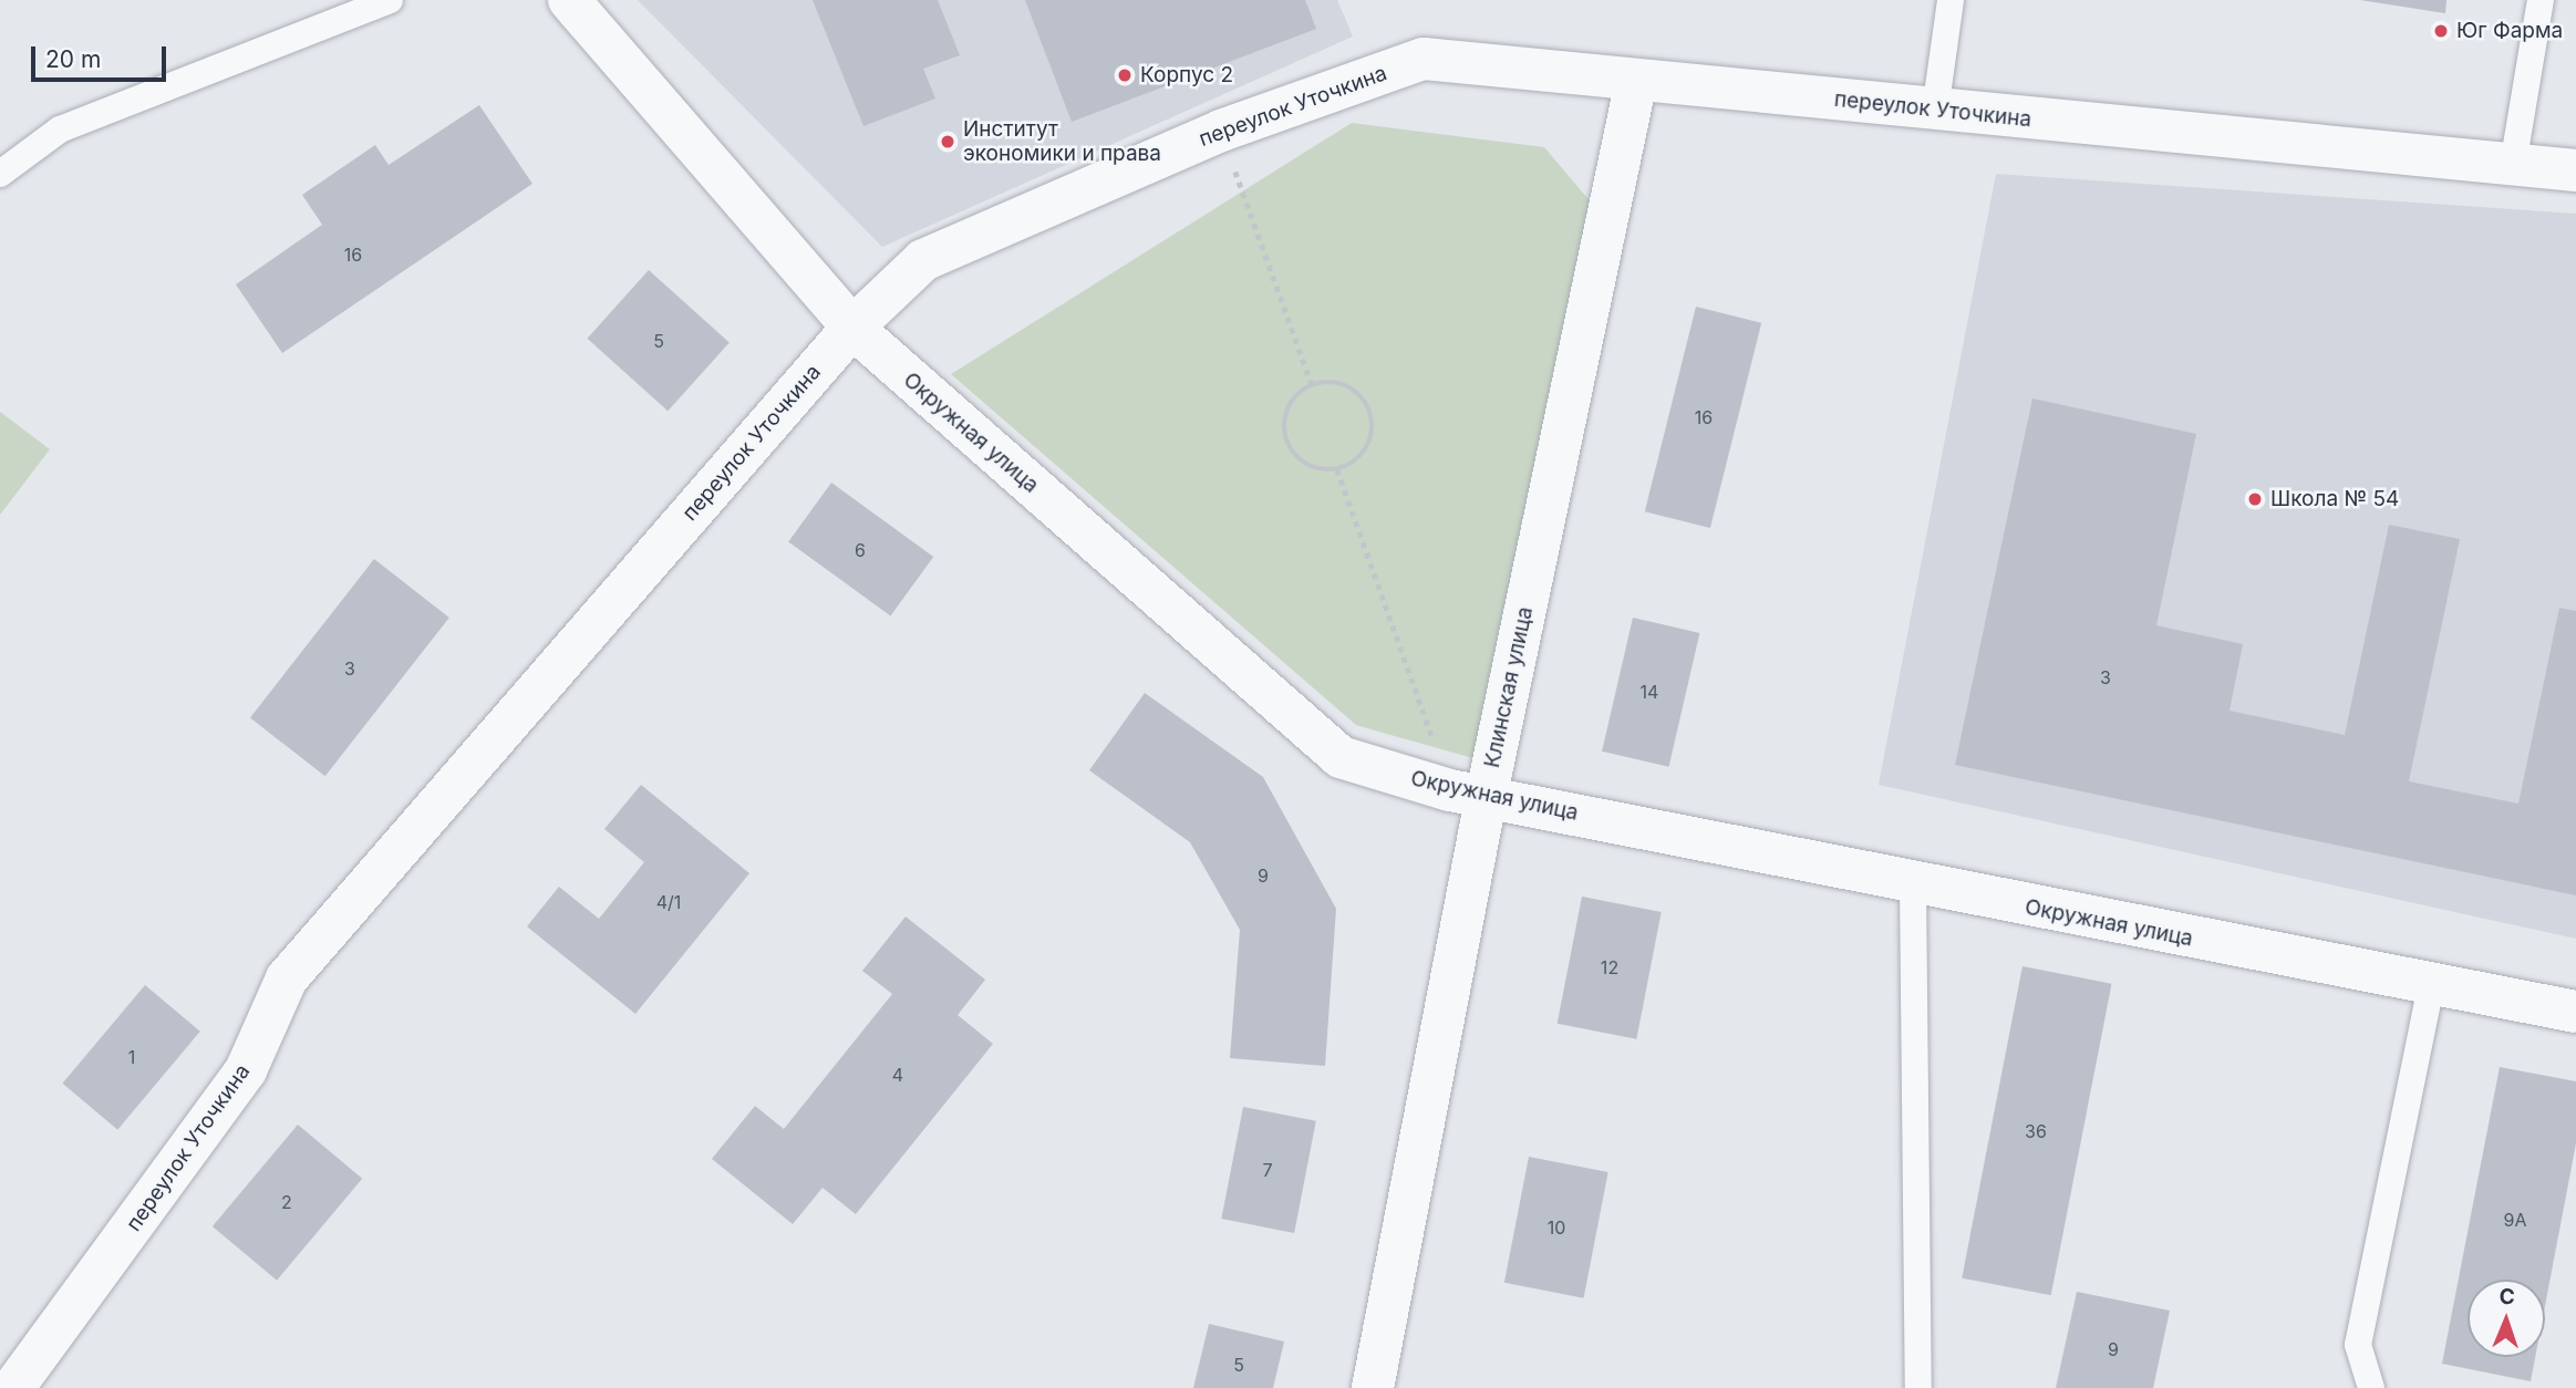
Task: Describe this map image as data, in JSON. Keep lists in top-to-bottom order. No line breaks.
{"streets":{"street":["переулок Уточкина","Окружная улица","Клинская улица"]},"crossings":[["переулок Уточкина","Окружная улица"],["переулок Уточкина","Клинская улица"],["Окружная улица","Клинская улица"]],"places":["Юг Фарма","Корпус 2","Институт экономики и права","Школа № 54"],"house_numbers":["16","5","16","6","3","3","14","9","4/1","12","1","4","36","7","2","9А","10","9","5"],"scale_bar":"20 m","north":"top"}
